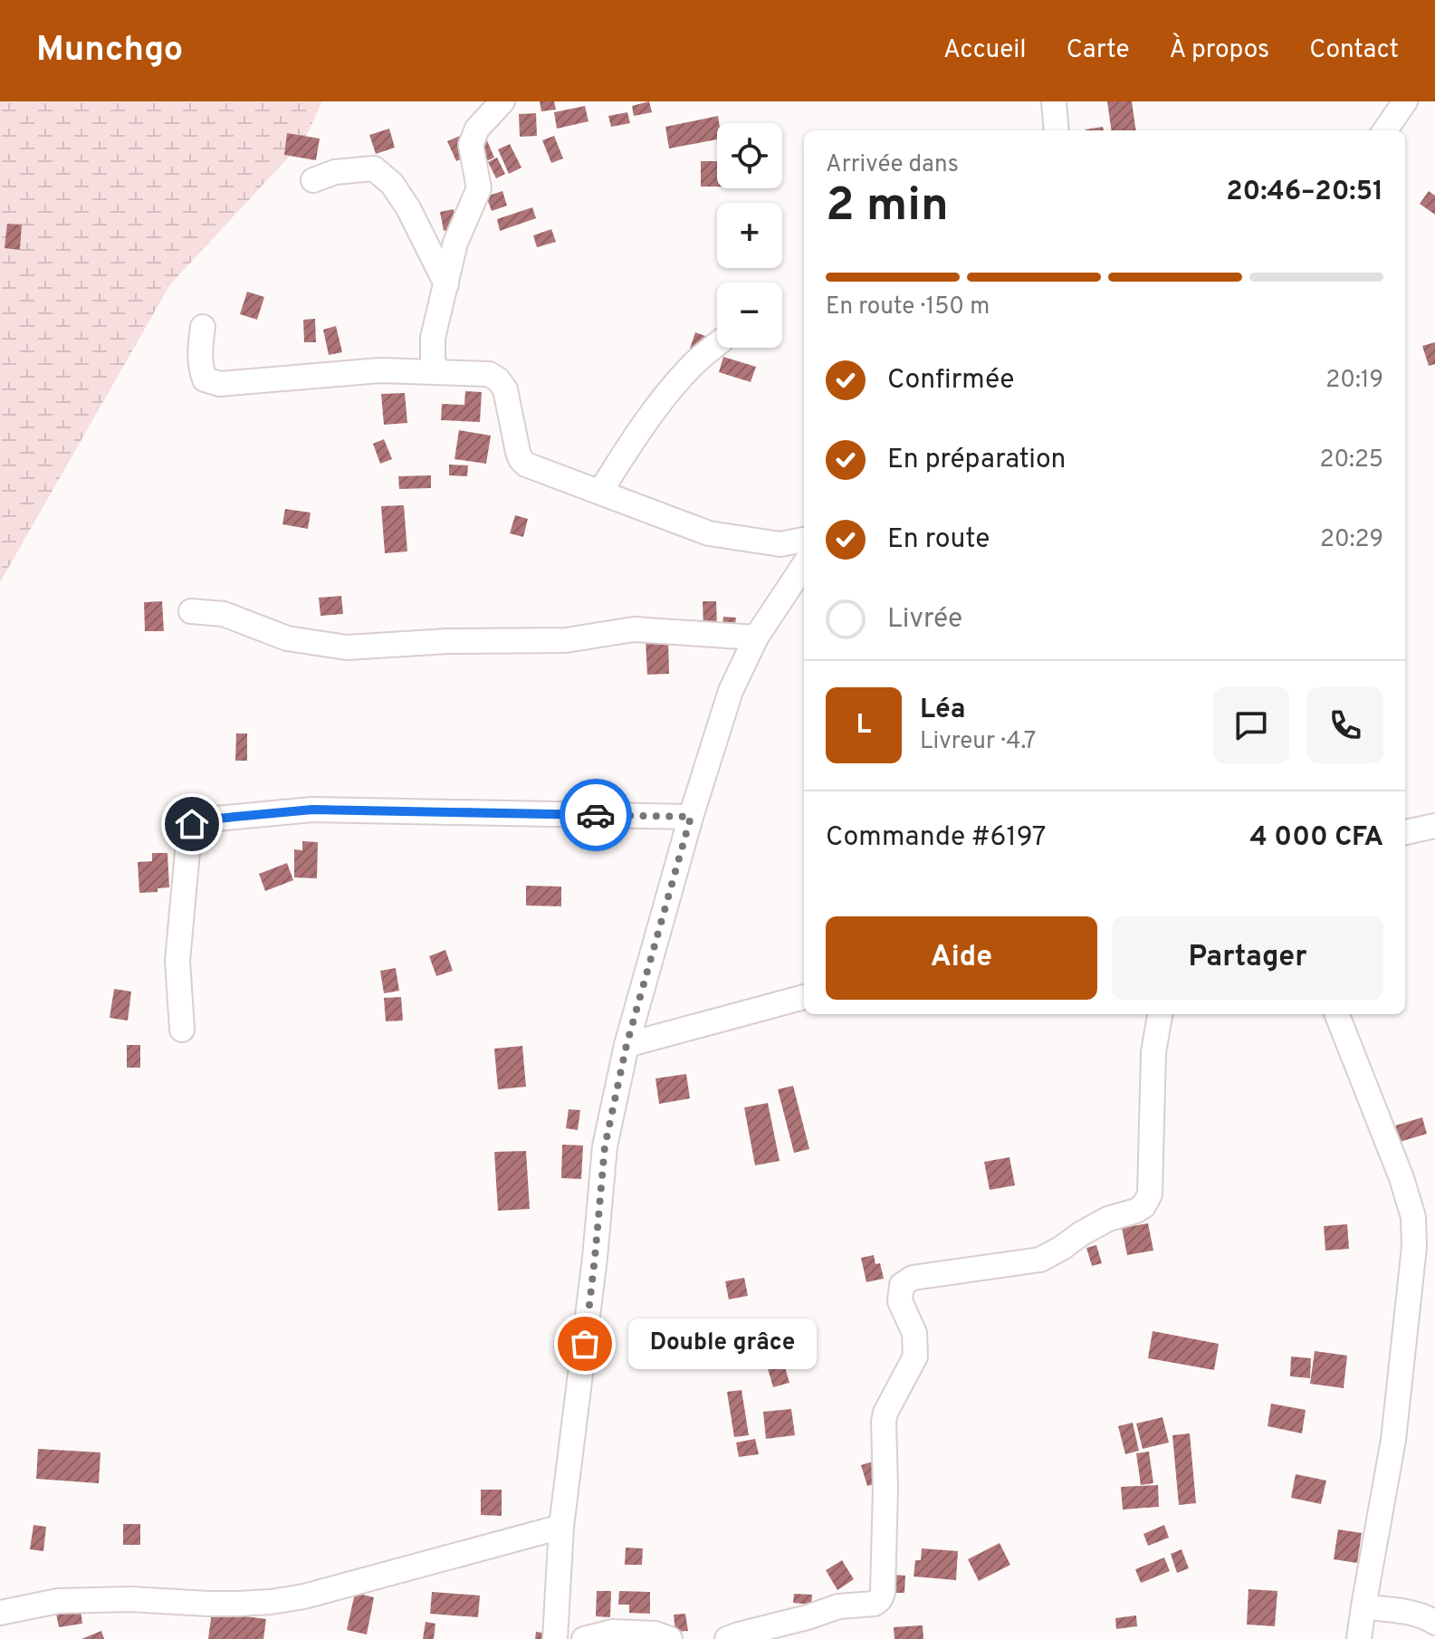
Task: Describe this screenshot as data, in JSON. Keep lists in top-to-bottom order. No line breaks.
{"places":["Double grâce"],"page":{"header":"Munchgo","nav":["Accueil","Carte","À propos","Contact"],"map_buttons":["+","−"],"heading":["2 min","Arrivée dans","20:46–20:51"],"panel":["Léa","Livreur · 4.7","Commande #6197","4 000 CFA"],"bar":"En route · 150 m","list":[["Confirmée","20:19"],["En préparation","20:25"],["En route","20:29"],"Livrée"],"round":"L","buttons":["Aide","Partager"],"bubble":"Double grâce"}}
